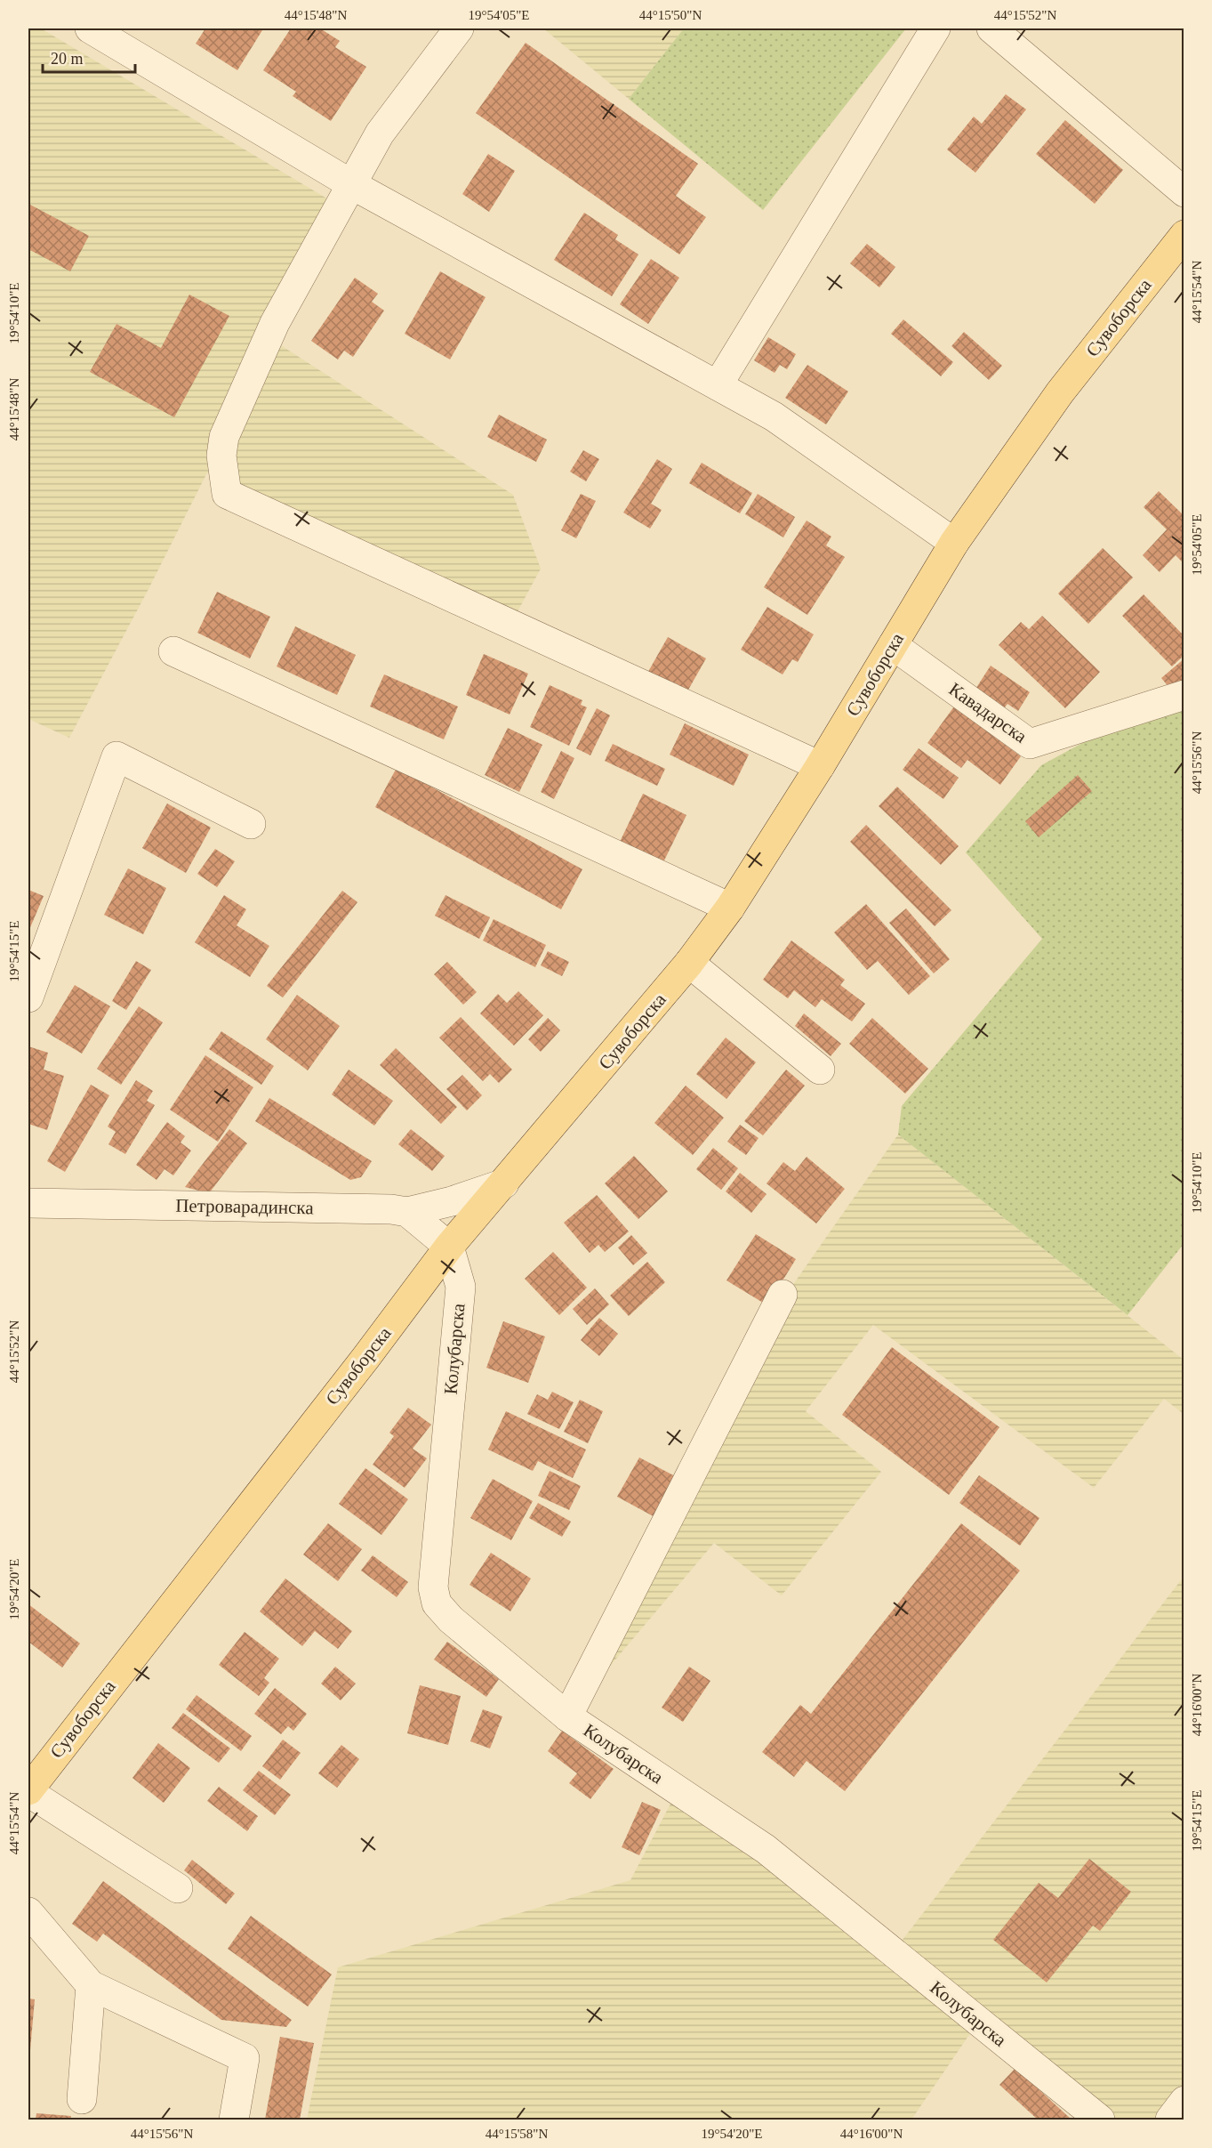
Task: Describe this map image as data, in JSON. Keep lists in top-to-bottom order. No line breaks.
{"streets":{"main road":["Сувоборска"],"street":["Кавадарска","Петроварадинска","Колубарска"]},"crossings":[["Сувоборска","Кавадарска"],["Сувоборска","Колубарска"]],"scale_bar":"20 m","coordinates":["44°15'48\"N","19°54'05\"E","44°15'50\"N","44°15'52\"N","44°15'54\"N","19°54'10\"E","44°15'56\"N","19°54'15\"E","19°54'20\"E","44°16'00\"N","44°15'58\"N"]}
